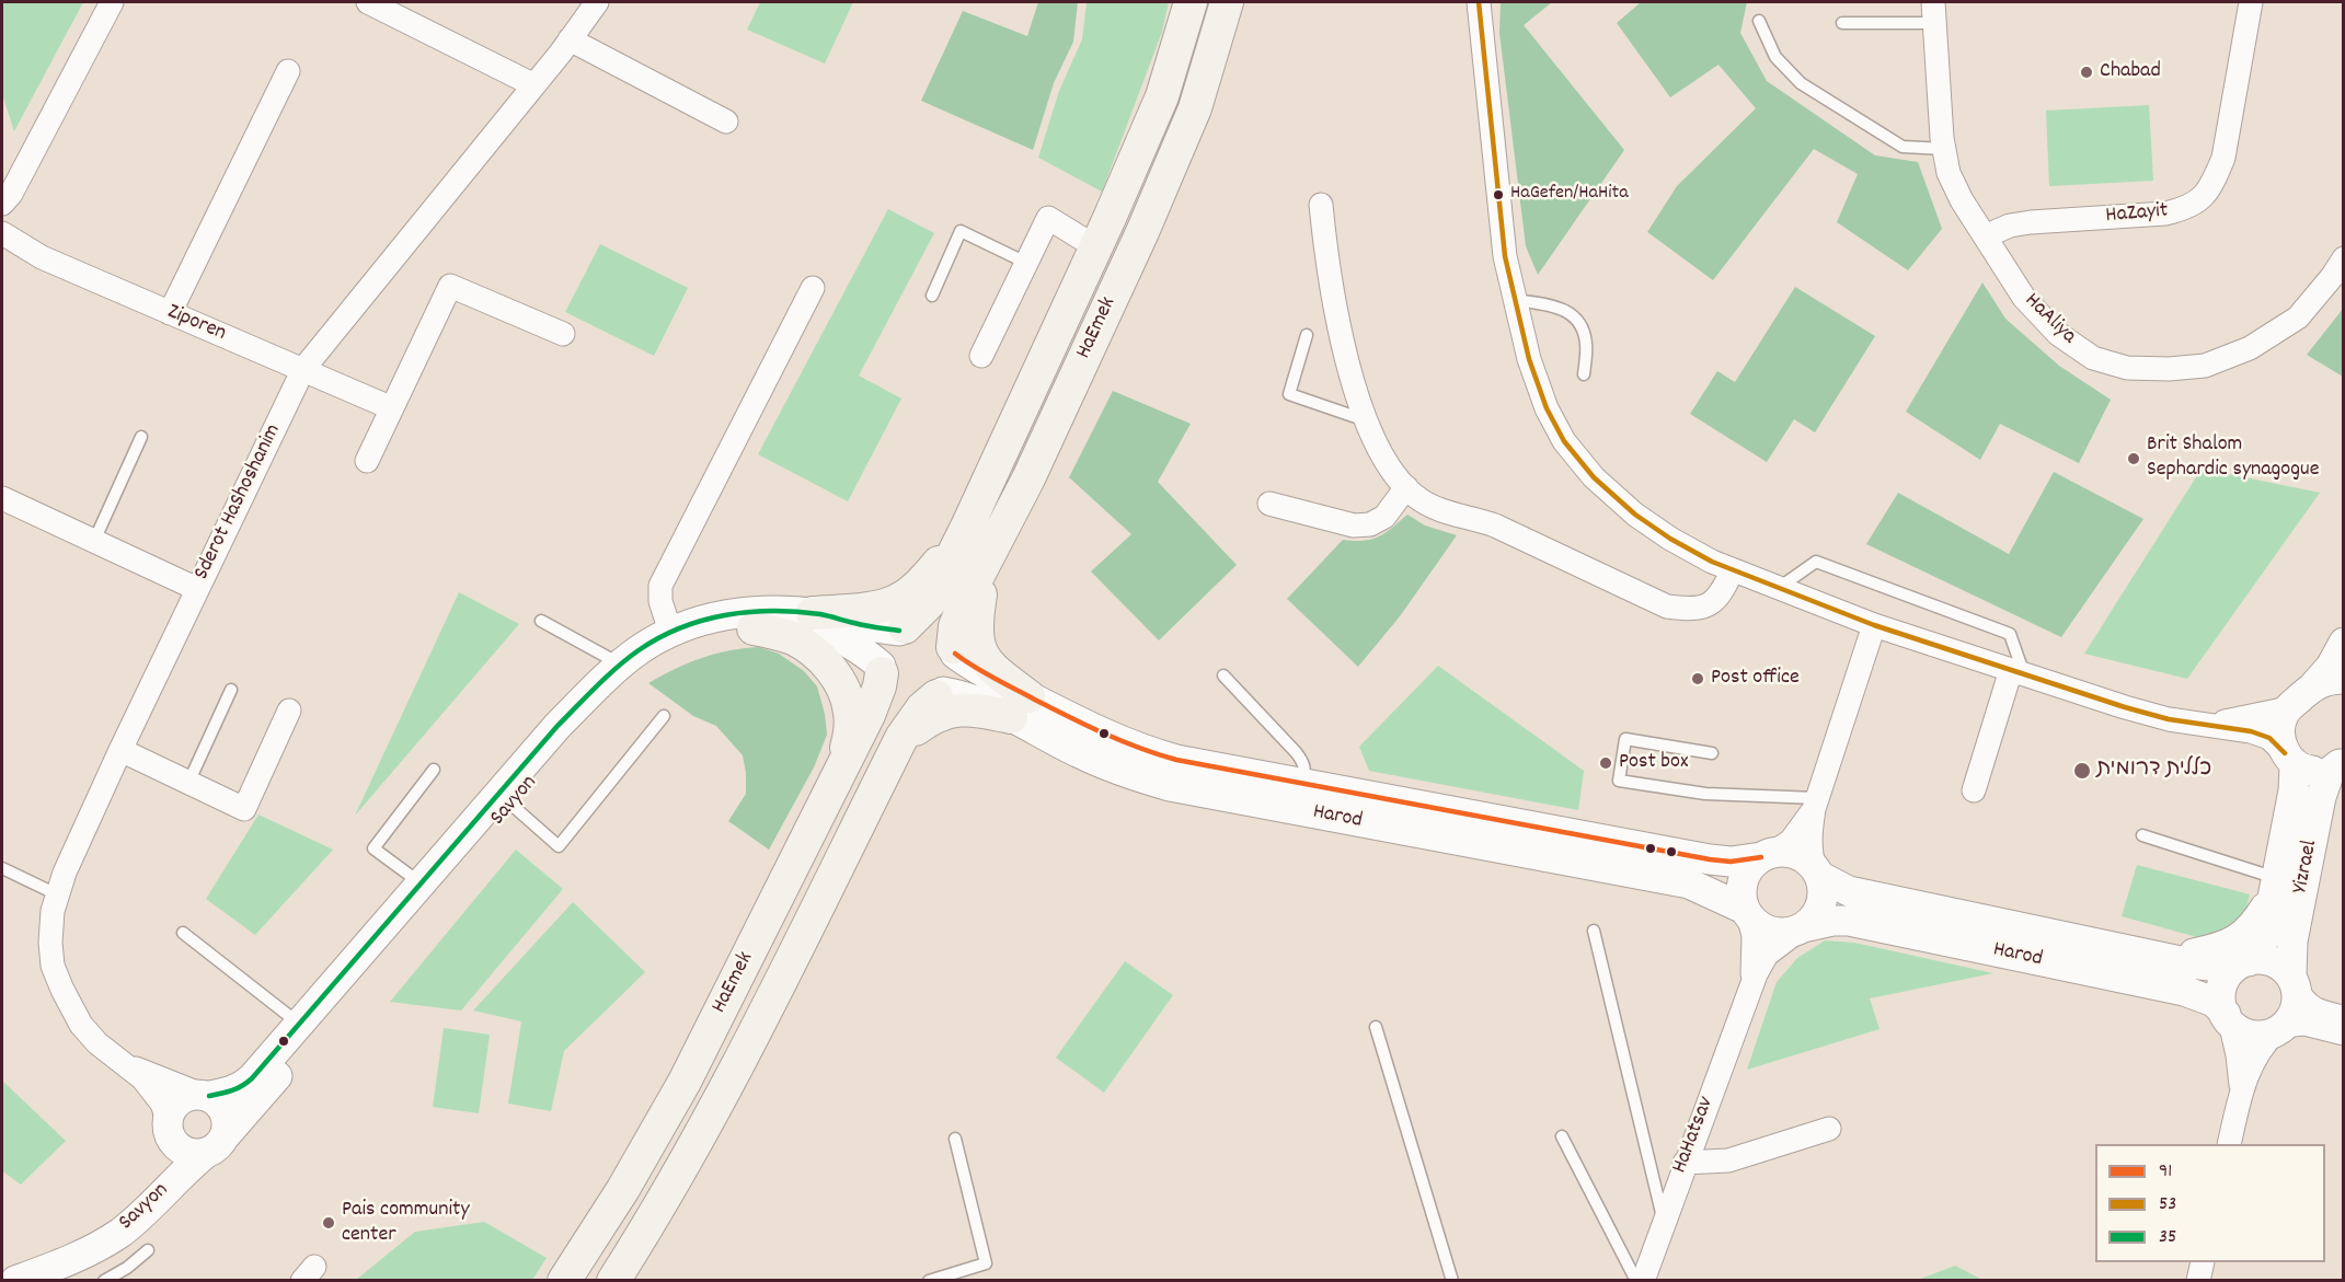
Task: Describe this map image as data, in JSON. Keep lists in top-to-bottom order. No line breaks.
{"streets":{"main road":["HaEmek"],"street":["HaZayit","HaAliya","Ziporen","Sderot HaShoshanim","Savyon","Harod","Yizrael","HaHatsav"]},"crossings":[["HaZayit","HaAliya"],["Ziporen","Sderot HaShoshanim"],["HaEmek","Savyon"],["HaEmek","Harod"],["Sderot HaShoshanim","Savyon"],["Savyon","Harod"],["Harod","Yizrael"],["Harod","HaHatsav"]],"places":["Chabad","HaGefen/HaHita","Brit Shalom Sephardic synagogue","Post office","Post box","כללית דרומית","Pais community center"],"lines":["transit line 53","transit line 35","transit line 91"],"legend":["91","53","35"]}
